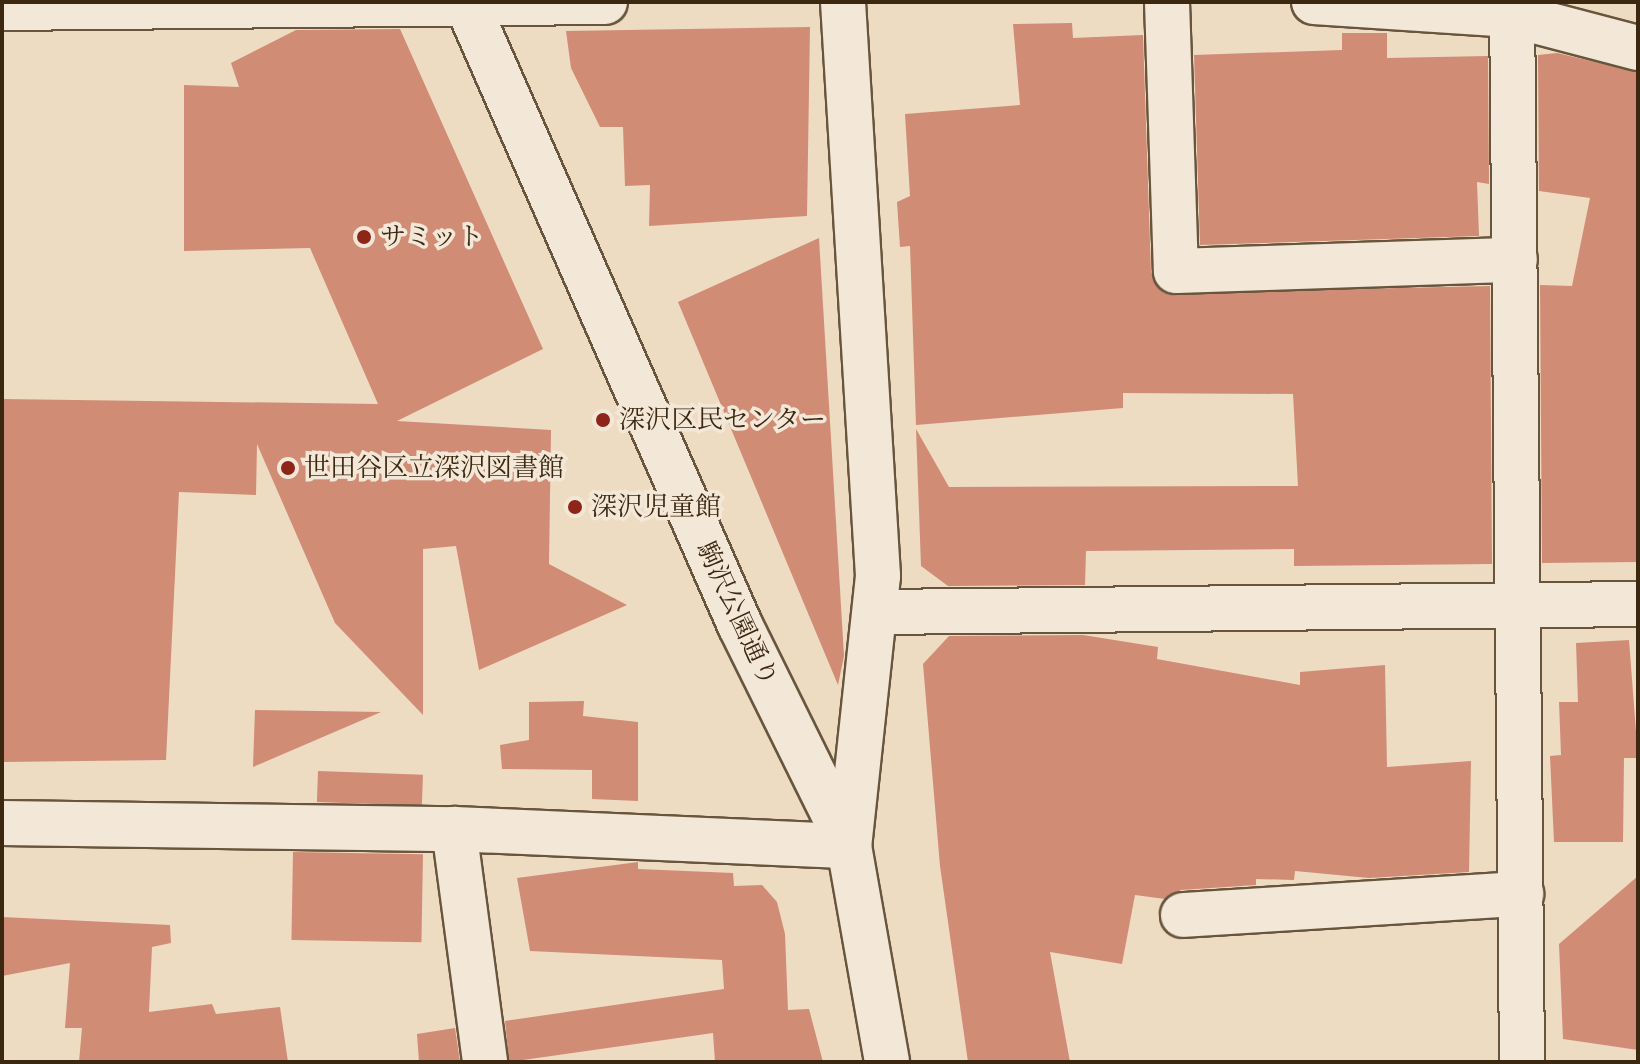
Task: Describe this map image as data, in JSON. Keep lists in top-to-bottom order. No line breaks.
{"streets":{"street":["駒沢公園通り"]},"places":["サミット","深沢区民センター","世田谷区立深沢図書館","深沢児童館"]}
